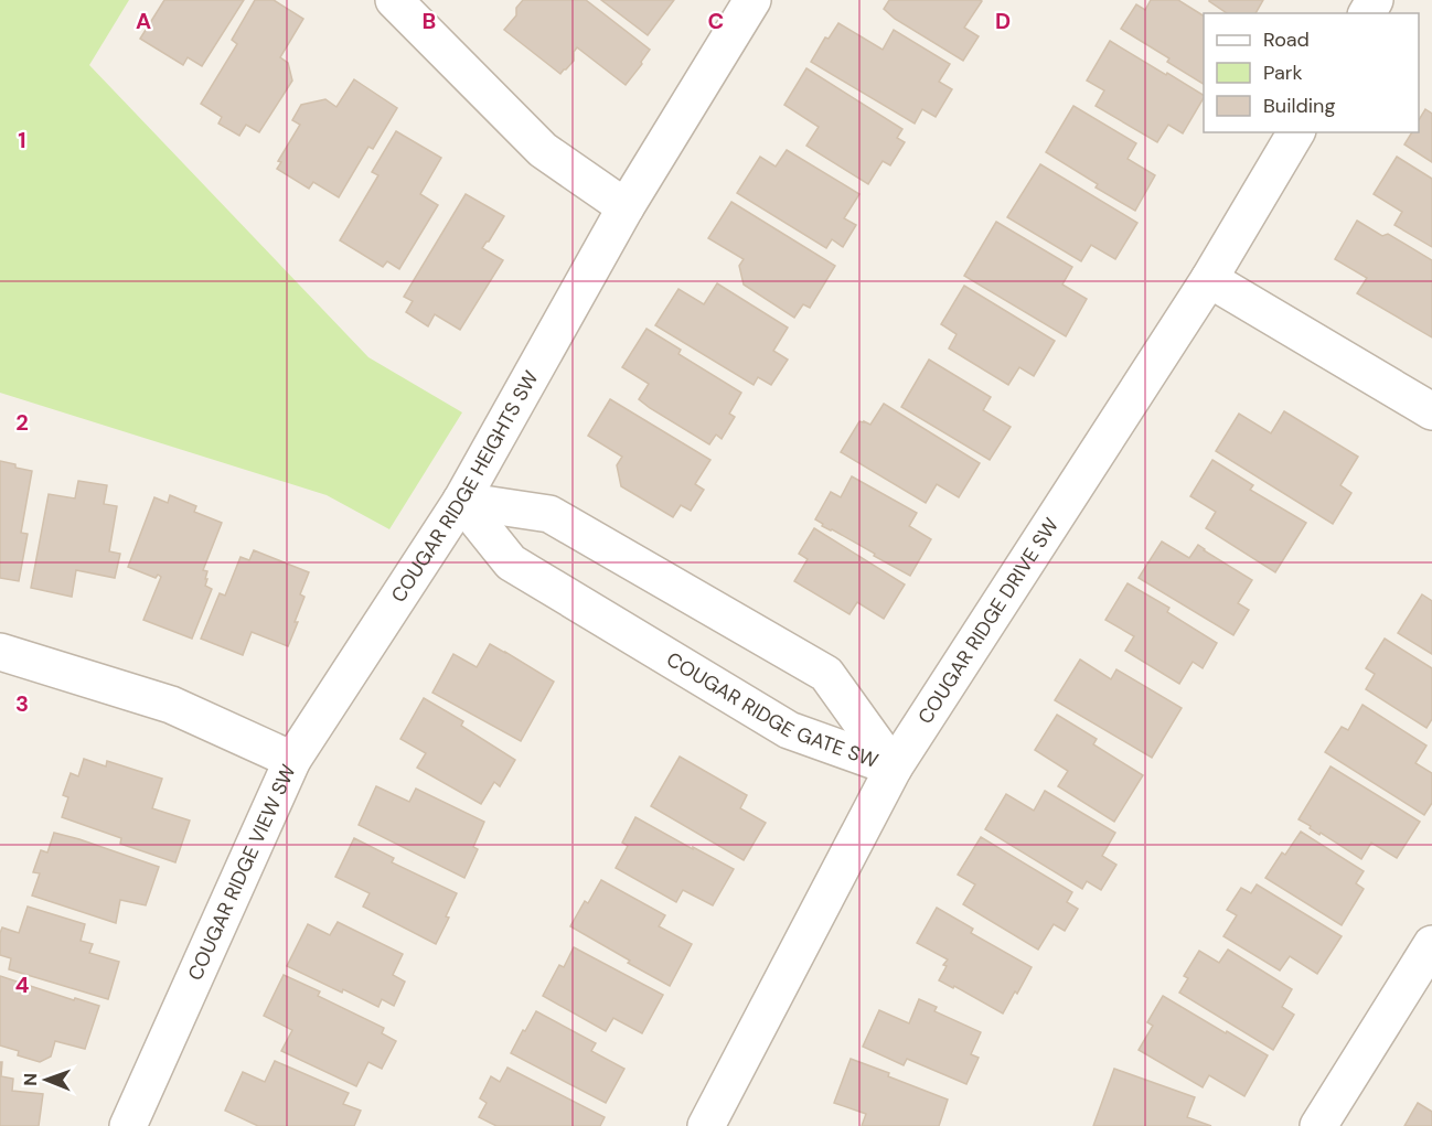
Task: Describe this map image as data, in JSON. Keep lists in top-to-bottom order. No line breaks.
{"streets":{"street":["COUGAR RIDGE HEIGHTS SW","COUGAR RIDGE DRIVE SW","COUGAR RIDGE GATE SW","COUGAR RIDGE VIEW SW"]},"crossings":[["COUGAR RIDGE HEIGHTS SW","COUGAR RIDGE GATE SW"],["COUGAR RIDGE HEIGHTS SW","COUGAR RIDGE VIEW SW"],["COUGAR RIDGE DRIVE SW","COUGAR RIDGE GATE SW"]],"legend":["Road","Park","Building"],"north":"left","grid":{"columns":["A","B","C","D"],"rows":["1","2","3","4"]}}
